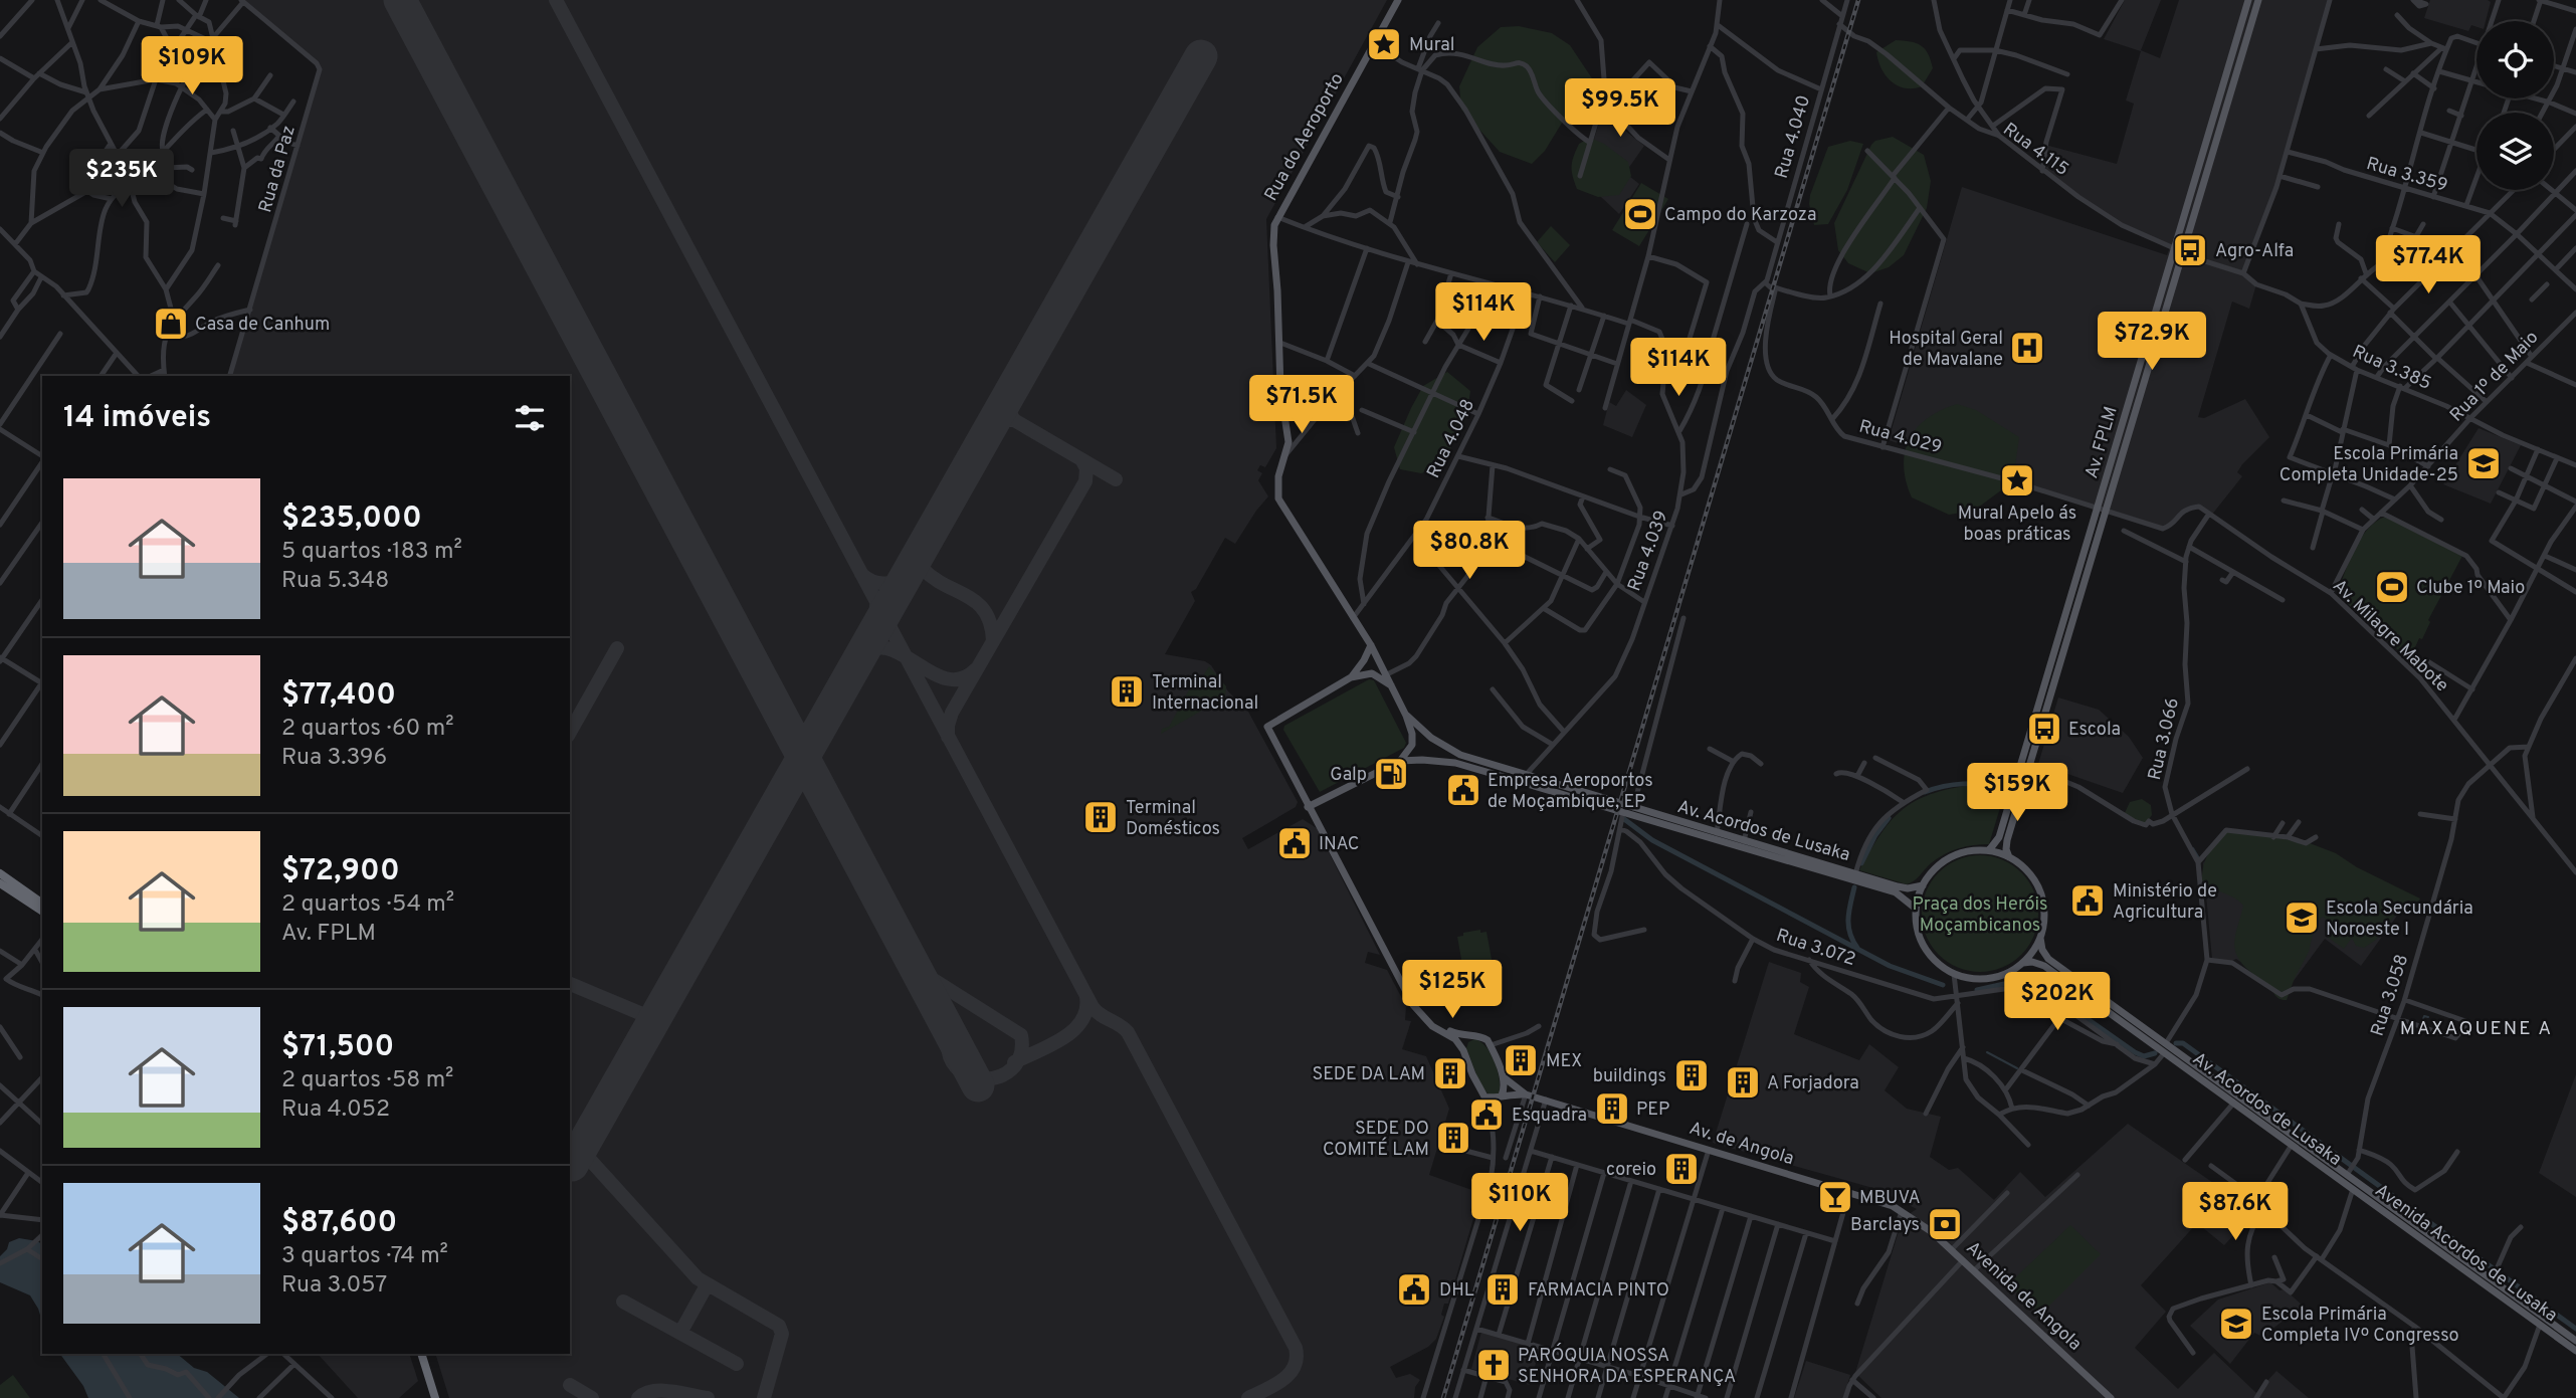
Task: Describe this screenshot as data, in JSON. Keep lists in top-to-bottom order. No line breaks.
{"streets":{"main road":["Rua do Aeroporto","Av. FPLM","Av. Acordos de Lusaka","Av. de Angola","Avenida Acordos de Lusaka","Avenida de Angola"],"street":["Rua 4.040","Rua 4.115","Rua da Paz","Rua 3.359","Rua 3.385","Rua 1º de Maio","Rua 4.029","Rua 4.048","Rua 4.039","Av. Milagre Mabote","Rua 3.066","Rua 3.072","Rua 3.058"]},"crossings":[["Rua do Aeroporto","Rua 4.048"],["Rua do Aeroporto","Rua 4.039"],["Rua do Aeroporto","Av. Acordos de Lusaka"],["Rua 4.040","Rua 4.115"],["Rua 4.040","Rua 4.029"],["Rua 4.040","Rua 4.039"],["Rua 4.115","Av. FPLM"],["Rua 3.385","Rua 1º de Maio"],["Rua 1º de Maio","Av. Milagre Mabote"],["Rua 4.029","Av. FPLM"],["Rua 4.048","Rua 4.039"],["Av. FPLM","Av. Acordos de Lusaka"],["Rua 4.039","Av. Acordos de Lusaka"],["Av. Milagre Mabote","Rua 3.066"],["Av. Milagre Mabote","Rua 3.058"],["Rua 3.066","Av. Acordos de Lusaka"],["Av. Acordos de Lusaka","Rua 3.058"],["Av. Acordos de Lusaka","Avenida Acordos de Lusaka"],["Rua 3.058","Avenida Acordos de Lusaka"],["Av. de Angola","Avenida de Angola"]],"districts":["MAXAQUENE A"],"parks":["Praça dos Heróis Moçambicanos"],"places":{"place":["Mural","Mural Apelo ás boas práticas"],"sports":["Campo do Karzoza","Clube 1º Maio"],"bus stop":["Agro-Alfa","Escola"],"shop":["Casa de Canhum"],"hospital":["Hospital Geral de Mavalane"],"school or university":["Escola Primária Completa Unidade-25","Escola Secundária Noroeste I","Escola Primária Completa IVº Congresso"],"building":["Terminal Internacional","Terminal Domésticos","MEX","SEDE DA LAM","buildings","A Forjadora","PEP","SEDE DO COMITÉ LAM","coreio","FARMACIA PINTO"],"fuel station":["Galp"],"public building":["Empresa Aeroportos de Moçambique, EP","INAC","Ministério de Agricultura","Esquadra","DHL"],"bar":["MBUVA"],"bank":["Barclays"],"church":["PARÓQUIA NOSSA SENHORA DA ESPERANÇA"]},"page":{"price":["$109K","$99.5K","$235K","$77.4K","$114K","$72.9K","$114K","$71.5K","$80.8K","$159K","$125K","$202K","$110K","$87.6K"],"heading":"14 imóveis","list":[{"name":"$235,000","note":"5 quartos · 183 m² · Rua 5.348"},{"name":"$77,400","note":"2 quartos · 60 m² · Rua 3.396"},{"name":"$72,900","note":"2 quartos · 54 m² · Av. FPLM"},{"name":"$71,500","note":"2 quartos · 58 m² · Rua 4.052"},{"name":"$87,600","note":"3 quartos · 74 m² · Rua 3.057"}]}}
